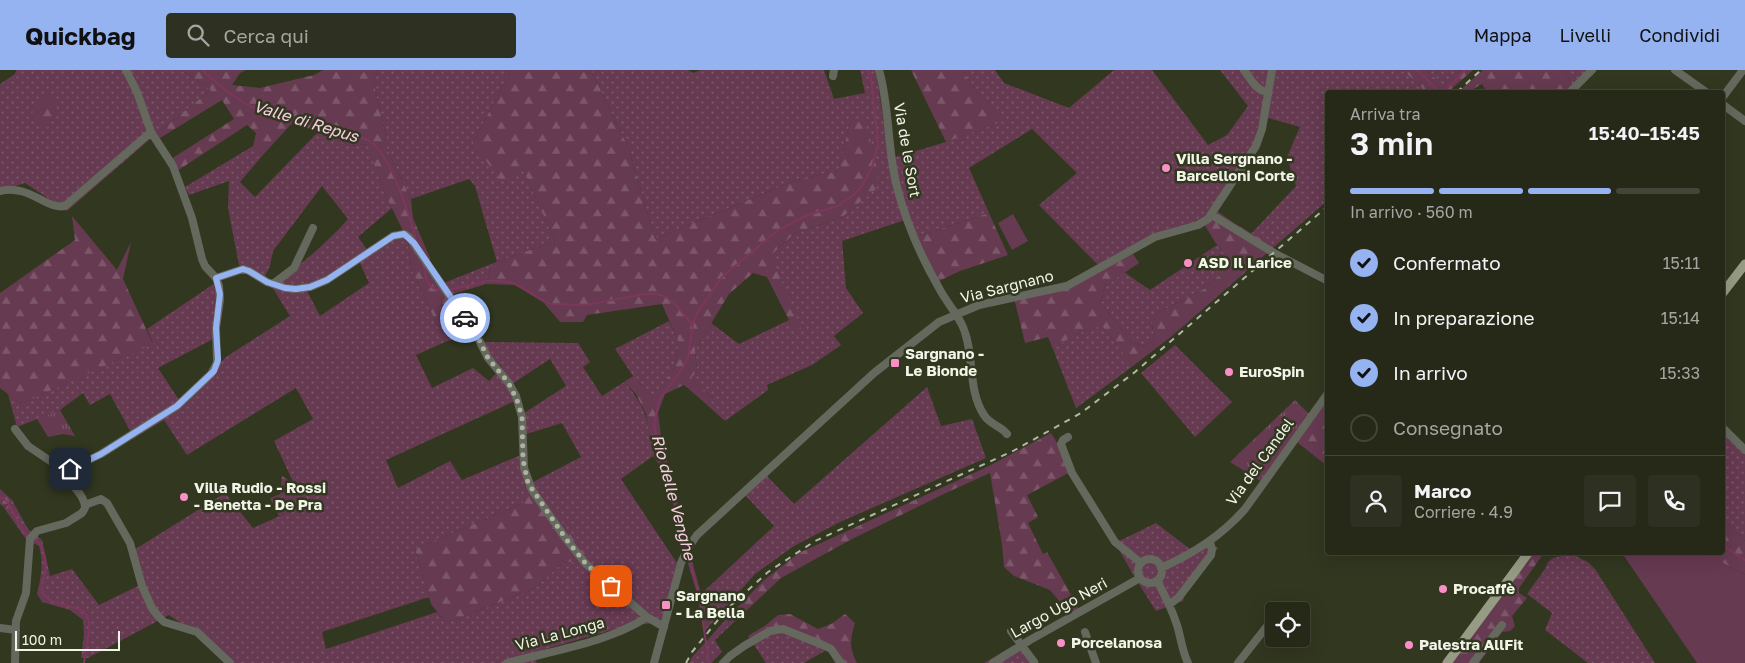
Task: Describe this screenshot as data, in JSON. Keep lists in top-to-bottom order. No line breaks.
{"streets":{"street":["Via de le Sort","Via Sargnano","Via del Candel","Largo Ugo Neri","Via La Longa"]},"crossings":[["Via de le Sort","Via Sargnano"],["Via del Candel","Largo Ugo Neri"]],"water":["Valle di Repus","Rio delle Venghe"],"places":{"other":["Villa Sergnano - Barcelloni Corte","ASD Il Larice","EuroSpin","Villa Rudio - Rossi - Benetta - De Pra","Procaffè","Porcelanosa","Palestra AllFit"],"transit":["Sargnano - Le Bionde","Sargnano - La Bella"]},"scale_bar":"100 m","page":{"header":"Quickbag","search":"Cerca qui","nav":["Mappa","Livelli","Condividi"],"heading":["3 min","Arriva tra","15:40–15:45"],"panel":["Marco","Corriere · 4.9"],"bar":"In arrivo · 560 m","list":[["Confermato","15:11"],["In preparazione","15:14"],["In arrivo","15:33"],"Consegnato"],"scale":"100 m"}}
